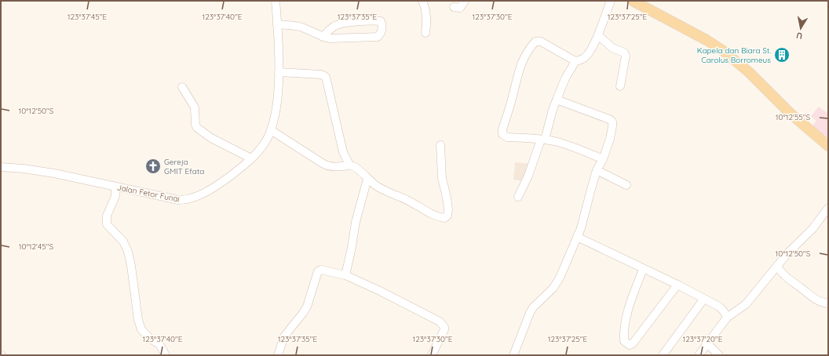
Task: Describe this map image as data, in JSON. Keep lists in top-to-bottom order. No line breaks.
{"streets":{"street":["Jalan Fetor Funai"]},"places":{"building":["Kapela dan Biara St. Carolus Borromeus"],"church":["Gereja GMIT Efata"]},"north":"bottom","coordinates":["123°37'45\"E","123°37'40\"E","123°37'35\"E","123°37'30\"E","123°37'25\"E","10°12'50\"S","10°12'55\"S","10°12'45\"S","123°37'20\"E"]}
